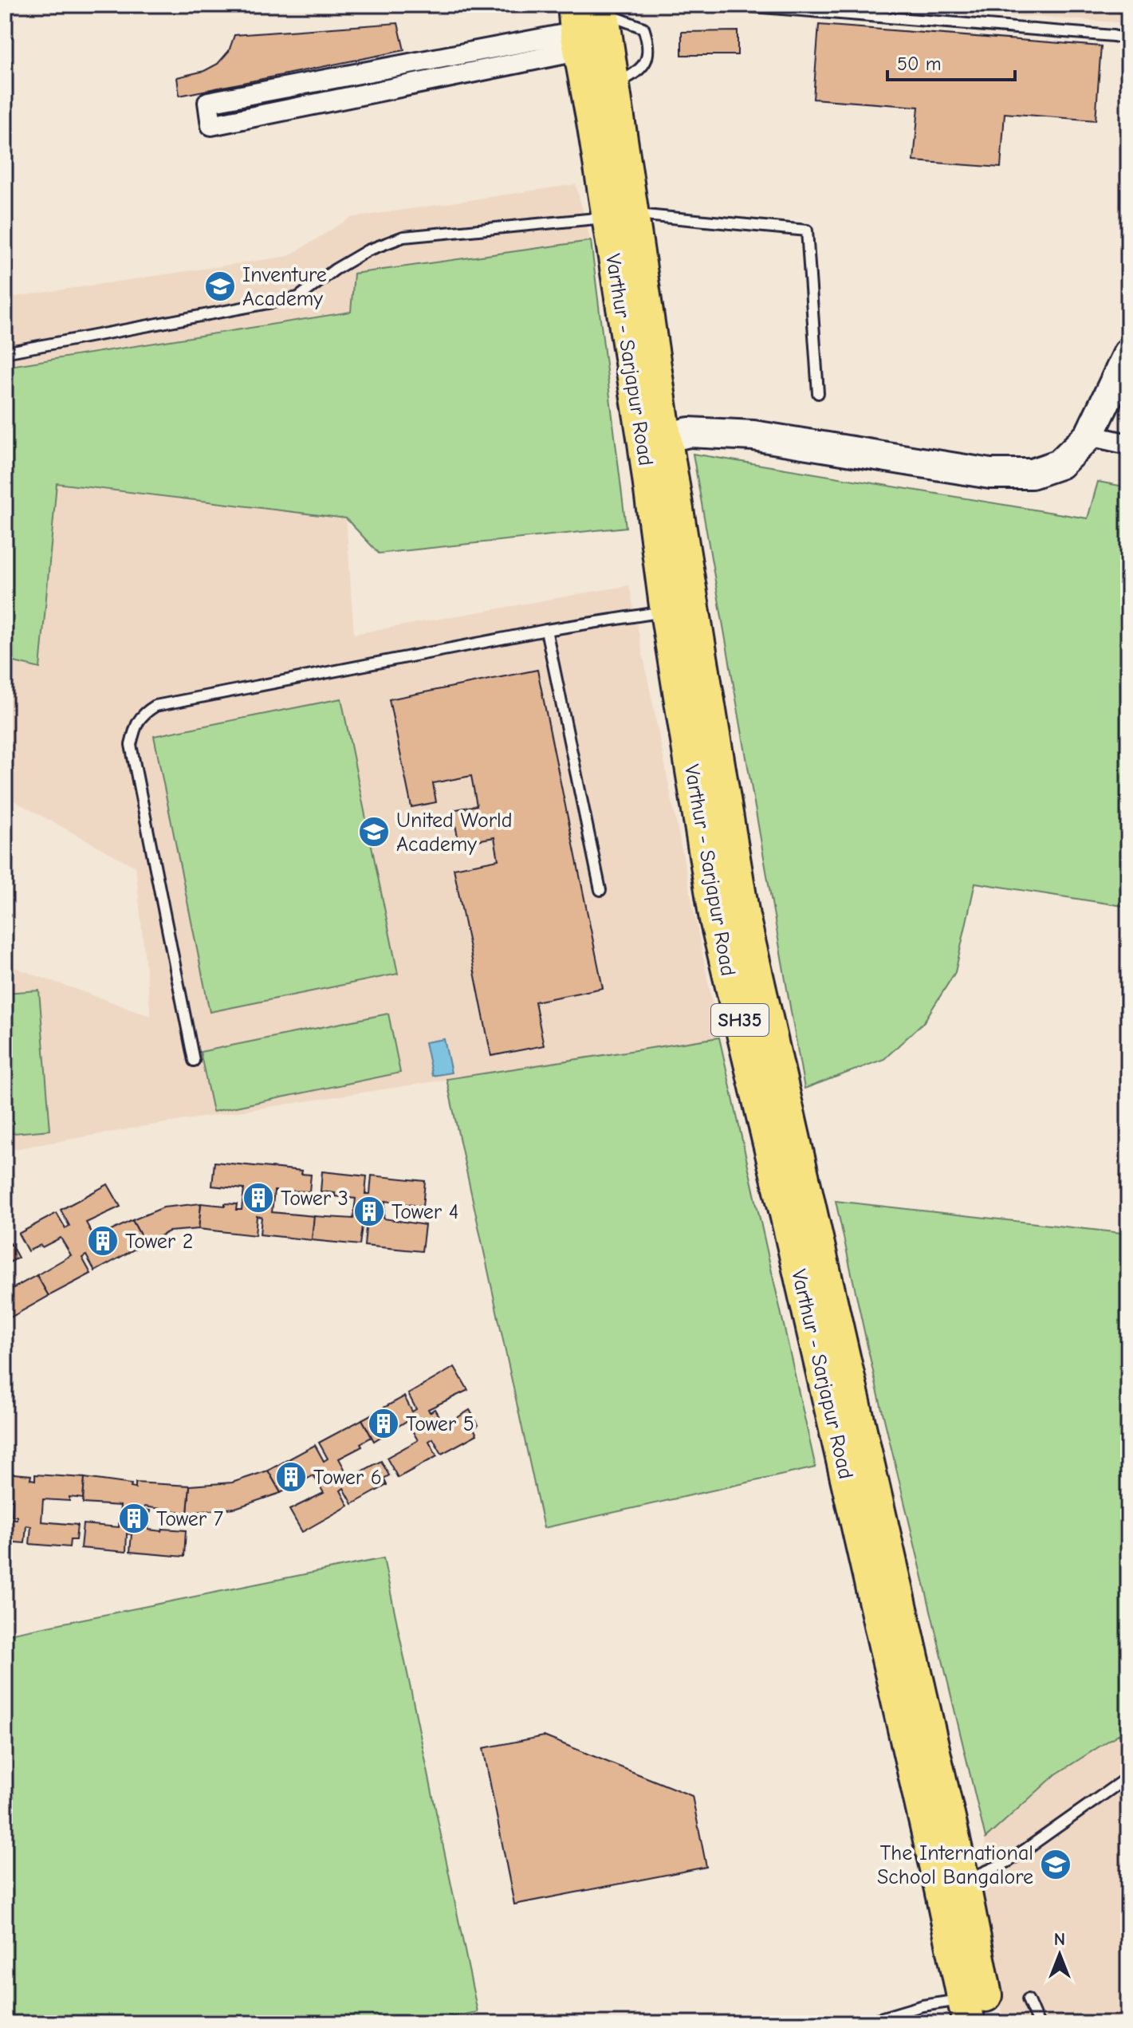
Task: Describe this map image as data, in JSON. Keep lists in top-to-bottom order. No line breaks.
{"streets":{"main road":["Varthur - Sarjapur Road","SH35"]},"places":{"school or university":["Inventure Academy","United World Academy","The International School Bangalore"],"building":["Tower 3","Tower 4","Tower 2","Tower 5","Tower 6","Tower 7"]},"scale_bar":"50 m","north":"top"}
